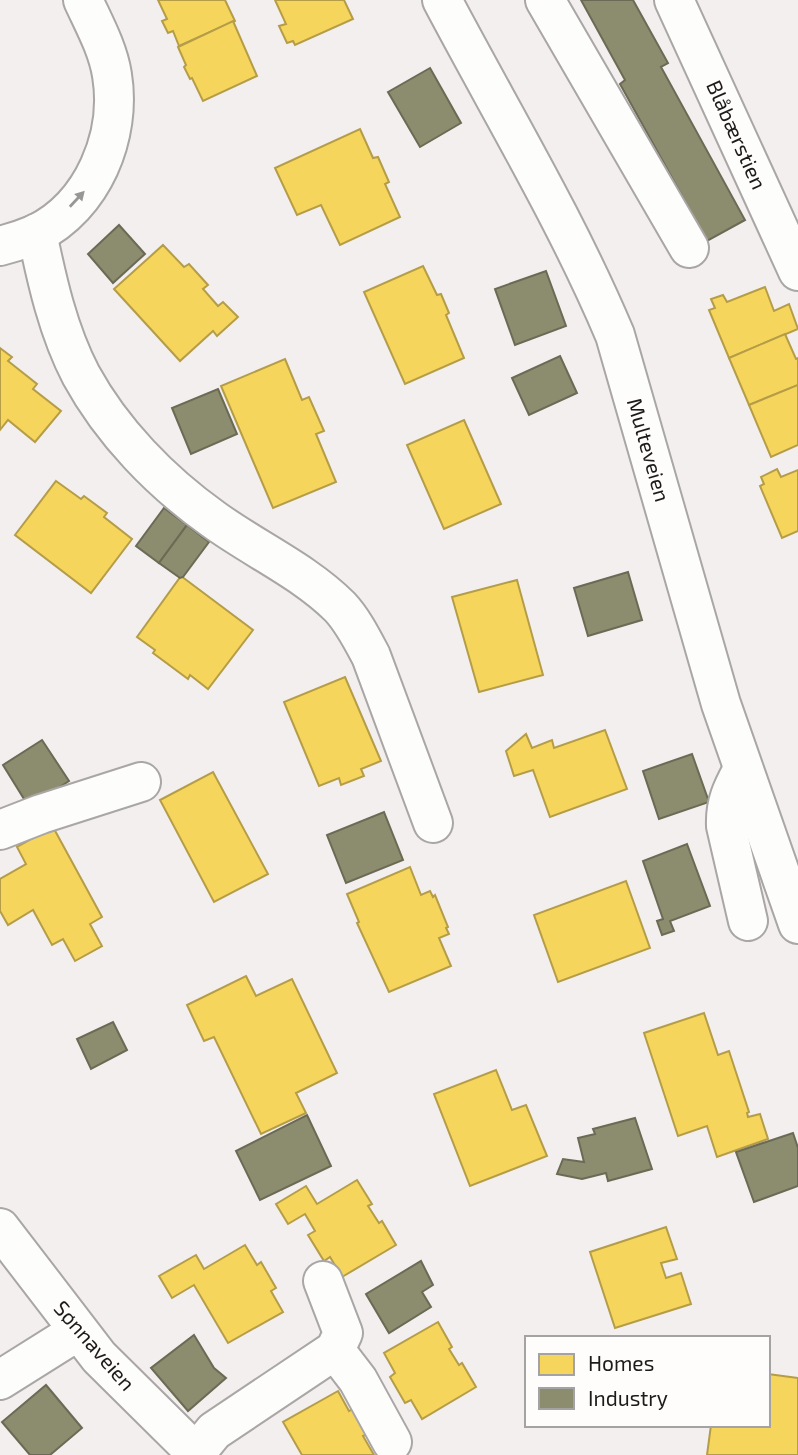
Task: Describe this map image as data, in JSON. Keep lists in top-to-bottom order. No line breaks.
{"streets":{"street":["Blåbærstien","Multeveien","Sønnaveien"]},"legend":["Homes","Industry"]}
